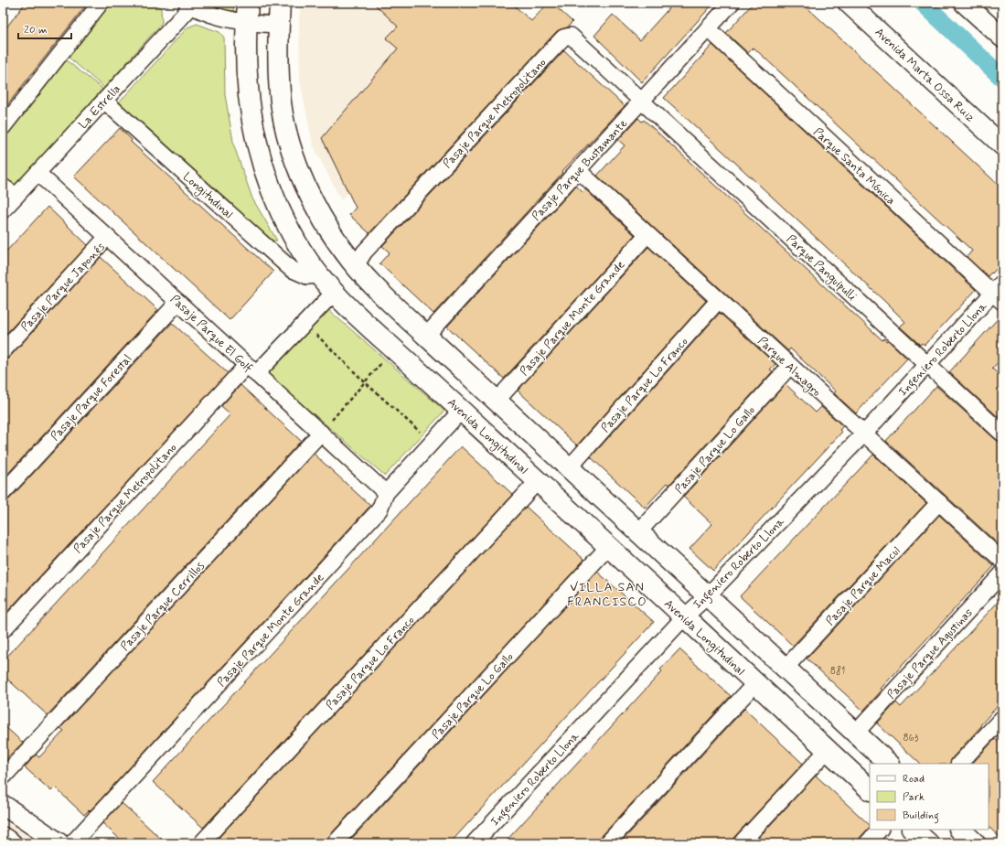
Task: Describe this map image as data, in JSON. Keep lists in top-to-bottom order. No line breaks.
{"streets":{"main road":["Avenida Longitudinal"],"street":["Avenida Marta Ossa Ruiz","La Estrella","Pasaje Parque Metropolitano","Parque Santa Mónica","Pasaje Parque Bustamante","Longitudinal","Parque Panguipulli","Pasaje Parque Japonés","Pasaje Parque Monte Grande","Pasaje Parque El Golf","Ingeniero Roberto Llona","Parque Almagro","Pasaje Parque Lo Franco","Pasaje Parque Forestal","Pasaje Parque Lo Gallo","Pasaje Parque Macul","Pasaje Parque Cerrillos","Pasaje Parque Agustinas"]},"crossings":[["La Estrella","Longitudinal"],["La Estrella","Pasaje Parque El Golf"],["Pasaje Parque Metropolitano","Pasaje Parque Bustamante"],["Pasaje Parque Metropolitano","Parque Panguipulli"],["Pasaje Parque Metropolitano","Pasaje Parque El Golf"],["Pasaje Parque Metropolitano","Avenida Longitudinal"],["Parque Santa Mónica","Pasaje Parque Bustamante"],["Parque Santa Mónica","Ingeniero Roberto Llona"],["Pasaje Parque Bustamante","Parque Panguipulli"],["Pasaje Parque Bustamante","Parque Almagro"],["Longitudinal","Avenida Longitudinal"],["Parque Panguipulli","Ingeniero Roberto Llona"],["Pasaje Parque Japonés","Pasaje Parque El Golf"],["Pasaje Parque Monte Grande","Pasaje Parque El Golf"],["Pasaje Parque Monte Grande","Parque Almagro"],["Pasaje Parque Monte Grande","Avenida Longitudinal"],["Pasaje Parque El Golf","Pasaje Parque Forestal"],["Pasaje Parque El Golf","Pasaje Parque Cerrillos"],["Ingeniero Roberto Llona","Parque Almagro"],["Ingeniero Roberto Llona","Avenida Longitudinal"],["Parque Almagro","Pasaje Parque Lo Franco"],["Parque Almagro","Pasaje Parque Lo Gallo"],["Parque Almagro","Pasaje Parque Macul"],["Pasaje Parque Lo Franco","Avenida Longitudinal"],["Avenida Longitudinal","Pasaje Parque Lo Gallo"]],"districts":["VILLA SAN FRANCISCO"],"house_numbers":["881","863"],"legend":["Road","Park","Building"],"scale_bar":"20 m"}
